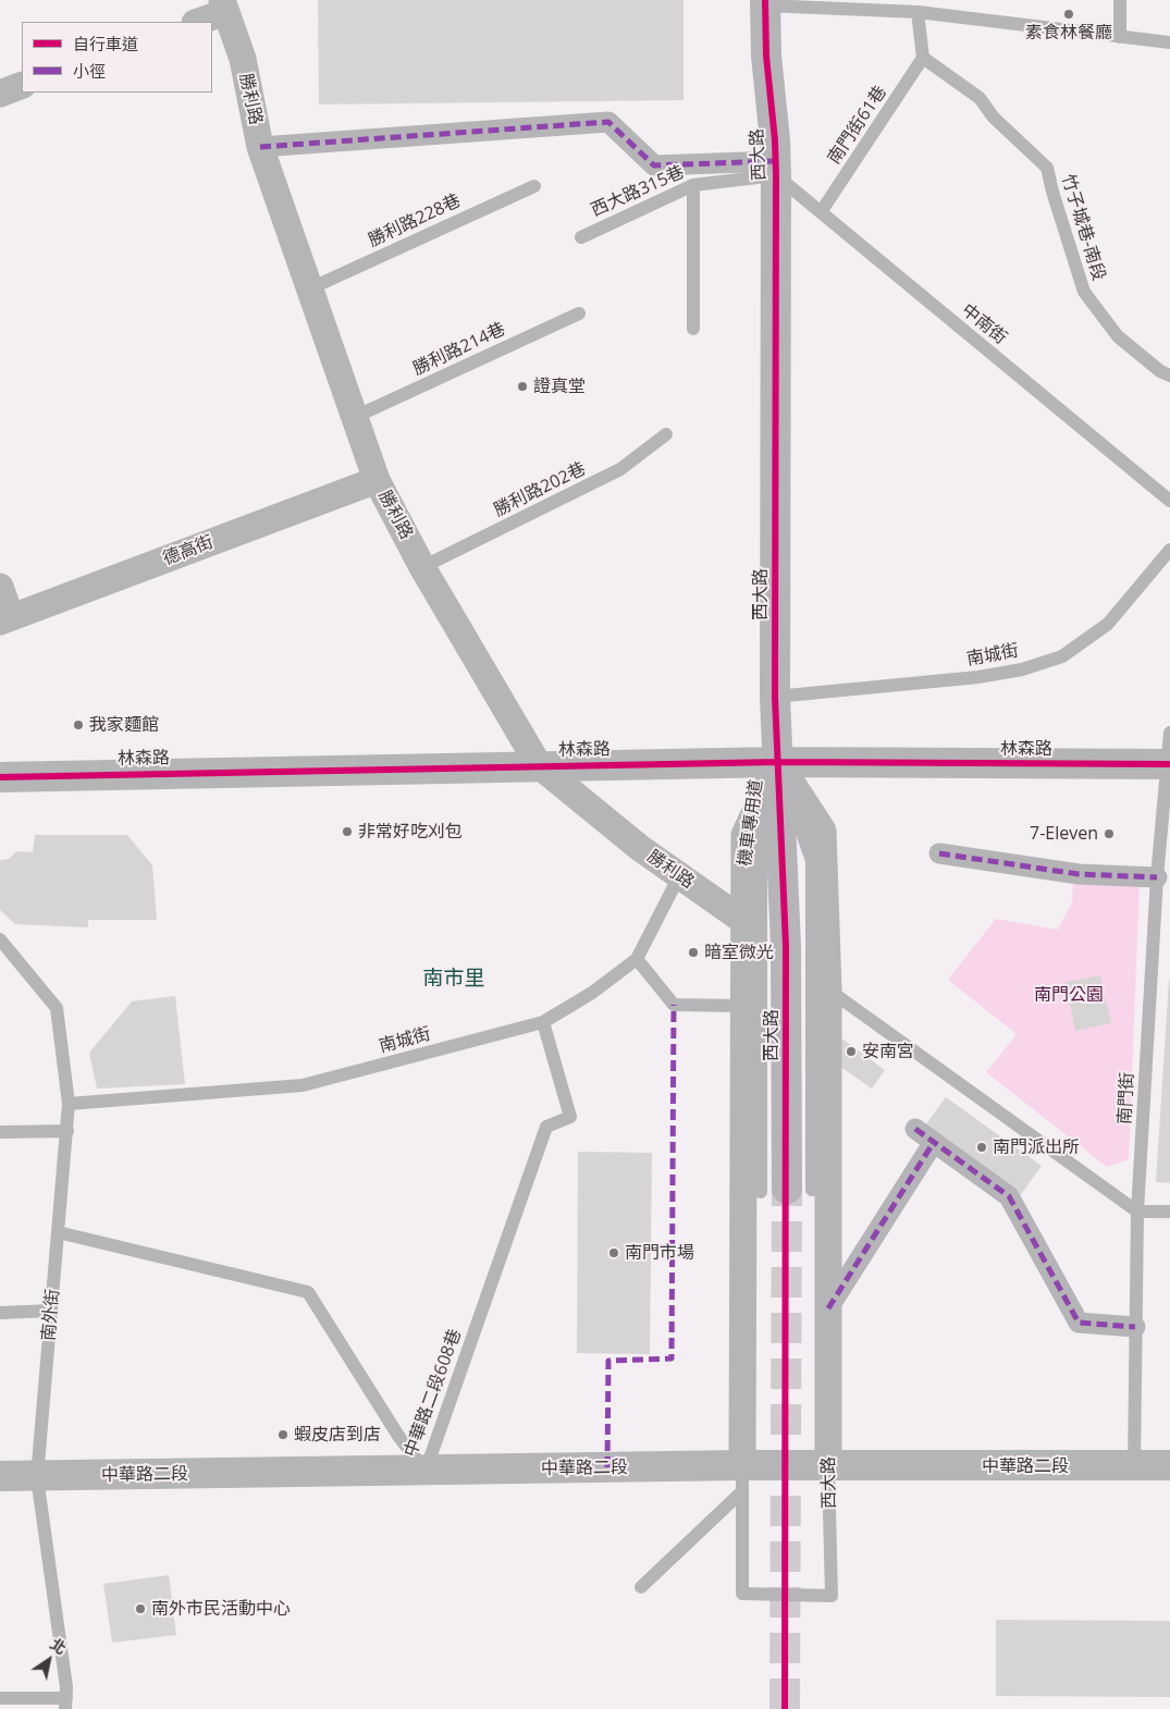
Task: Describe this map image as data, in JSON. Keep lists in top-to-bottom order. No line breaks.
{"streets":{"street":["勝利路","西大路","德高街","林森路","中華路二段"],"lane":["南門街61巷","西大路315巷","勝利路228巷","竹子城巷-南段","中南街","勝利路214巷","勝利路202巷","南城街","南門街","南外街","中華路二段608巷"]},"crossings":[["勝利路","西大路"],["勝利路","勝利路228巷"],["勝利路","勝利路214巷"],["勝利路","勝利路202巷"],["勝利路","德高街"],["勝利路","南城街"],["勝利路","林森路"],["南門街61巷","竹子城巷-南段"],["南門街61巷","中南街"],["西大路","西大路315巷"],["西大路","中南街"],["西大路","南城街"],["西大路","林森路"],["西大路","中華路二段"],["西大路315巷","中南街"],["南城街","南外街"],["南城街","中華路二段608巷"],["林森路","南門街"],["南門街","中華路二段"],["南外街","中華路二段608巷"],["南外街","中華路二段"]],"districts":["南市里"],"parks":["南門公園"],"places":["素食林餐廳","證真堂","我家麵館","非常好吃刈包","7-Eleven","暗室微光","安南宮","南門派出所","南門市場","蝦皮店到店","南外市民活動中心"],"legend":["自行車道","小徑"],"north":"top right"}
